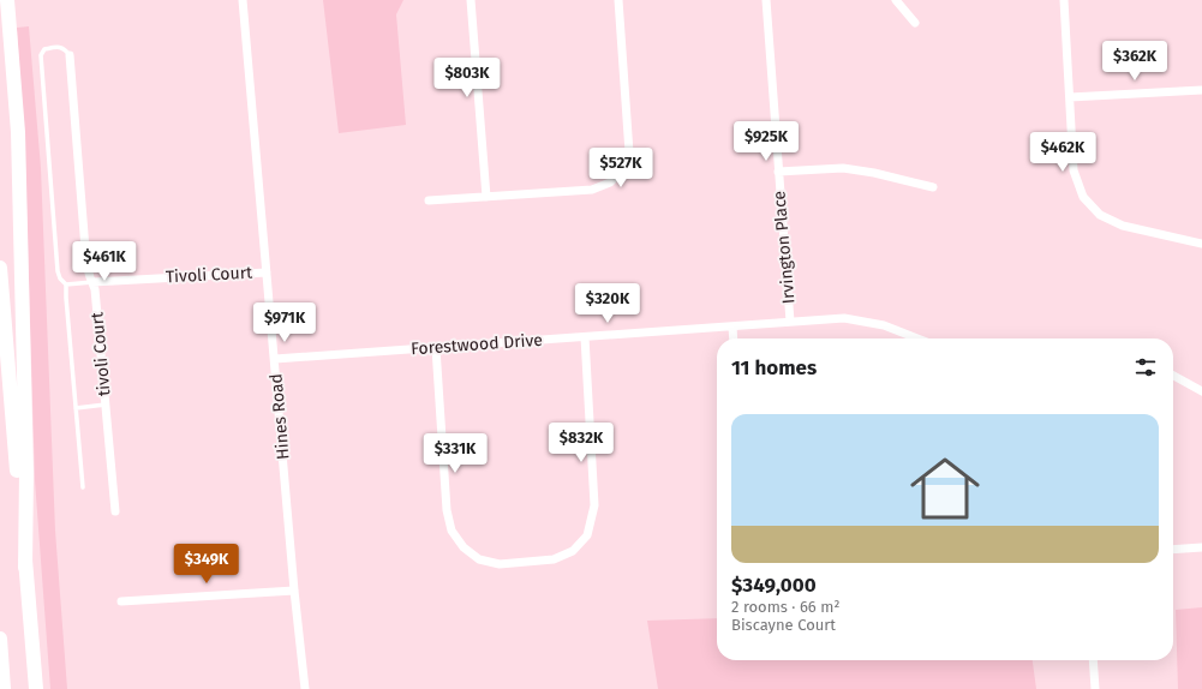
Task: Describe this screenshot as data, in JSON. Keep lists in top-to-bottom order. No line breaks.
{"streets":{"street":["Irvington Place","Tivoli Court","Forestwood Drive","tivoli Court","Hines Road"]},"crossings":[["Irvington Place","Forestwood Drive"],["Tivoli Court","tivoli Court"],["Tivoli Court","Hines Road"],["Forestwood Drive","Hines Road"]],"page":{"price":["$362K","$803K","$925K","$462K","$527K","$461K","$320K","$971K","$832K","$331K","$349K"],"heading":"11 homes","list":[{"name":"$349,000","note":"2 rooms · 66 m² · Biscayne Court"}]}}
